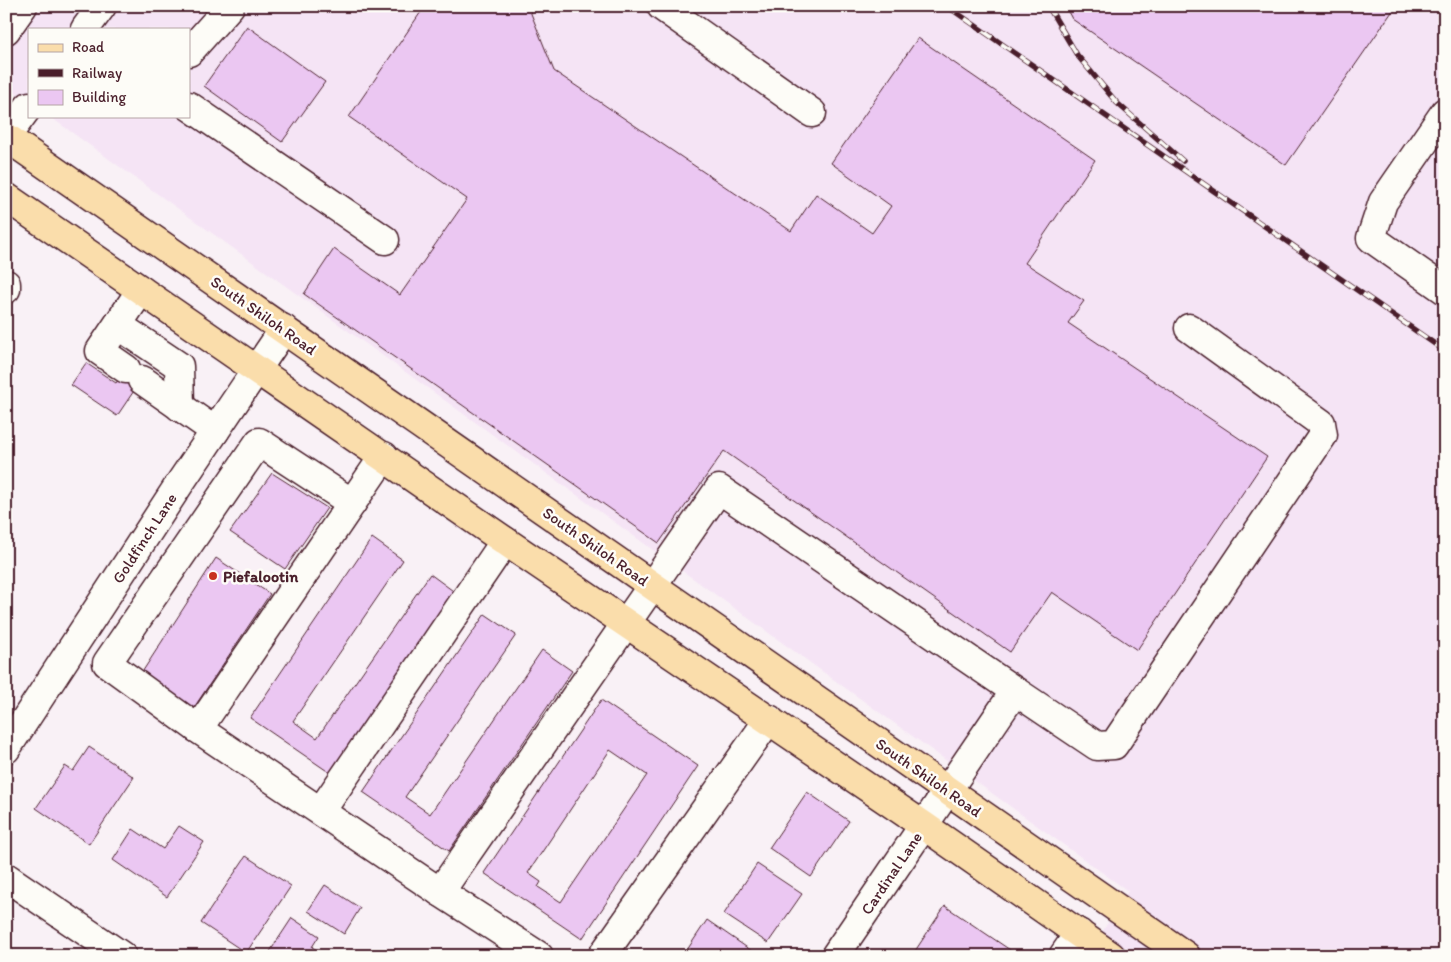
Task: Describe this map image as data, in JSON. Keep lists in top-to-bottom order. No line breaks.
{"streets":{"main road":["South Shiloh Road"],"street":["Goldfinch Lane","Cardinal Lane"]},"crossings":[["South Shiloh Road","Goldfinch Lane"],["South Shiloh Road","Cardinal Lane"]],"places":["Piefalootin"],"legend":["Road","Railway","Building"]}
